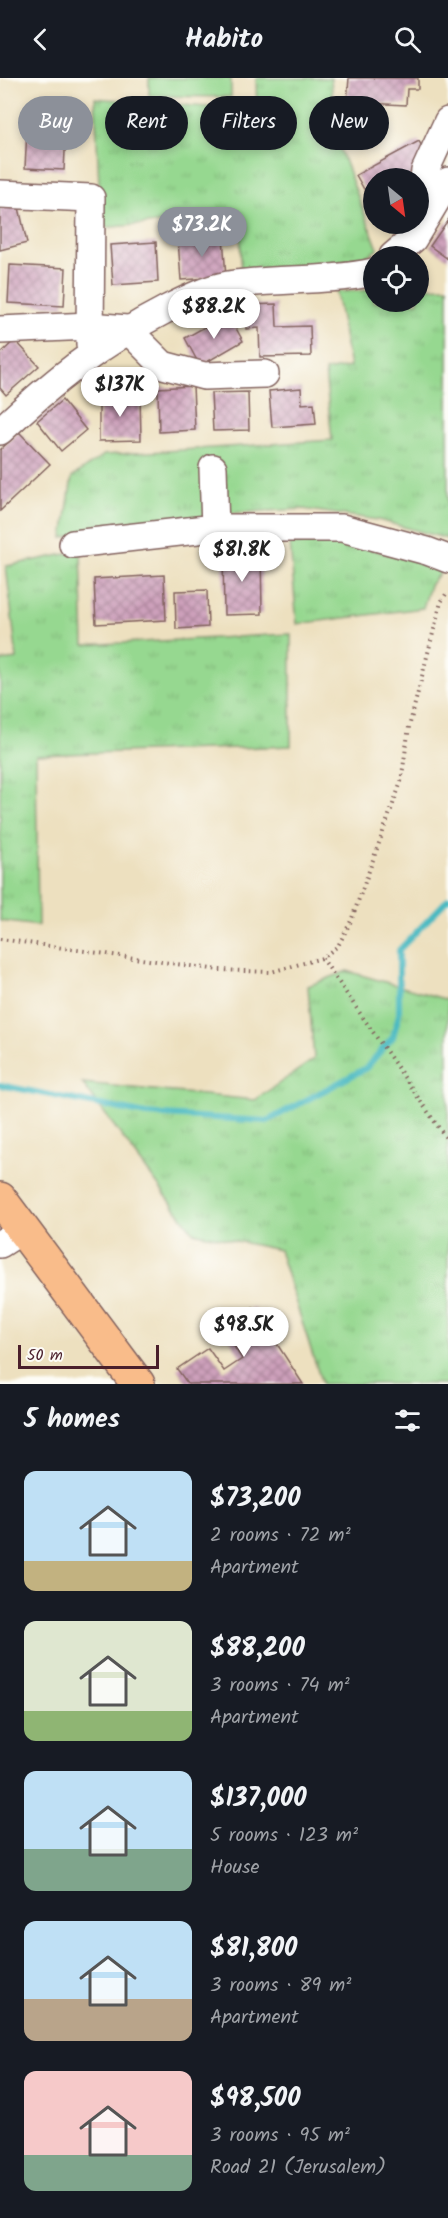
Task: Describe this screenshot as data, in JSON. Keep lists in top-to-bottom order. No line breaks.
{"scale_bar":"50 m","north":"bottom right","page":{"header":"Habito","chip":["Buy","Rent","Filters","New"],"price":["$73.2K","$88.2K","$137K","$81.8K","$98.5K"],"scale":"50 m","heading":"5 homes","list":[{"name":"$73,200","note":"2 rooms · 72 m² · Apartment"},{"name":"$88,200","note":"3 rooms · 74 m² · Apartment"},{"name":"$137,000","note":"5 rooms · 123 m² · House"},{"name":"$81,800","note":"3 rooms · 89 m² · Apartment"},{"name":"$98,500","note":"3 rooms · 95 m² · Road 21 (Jerusalem)"}]}}
